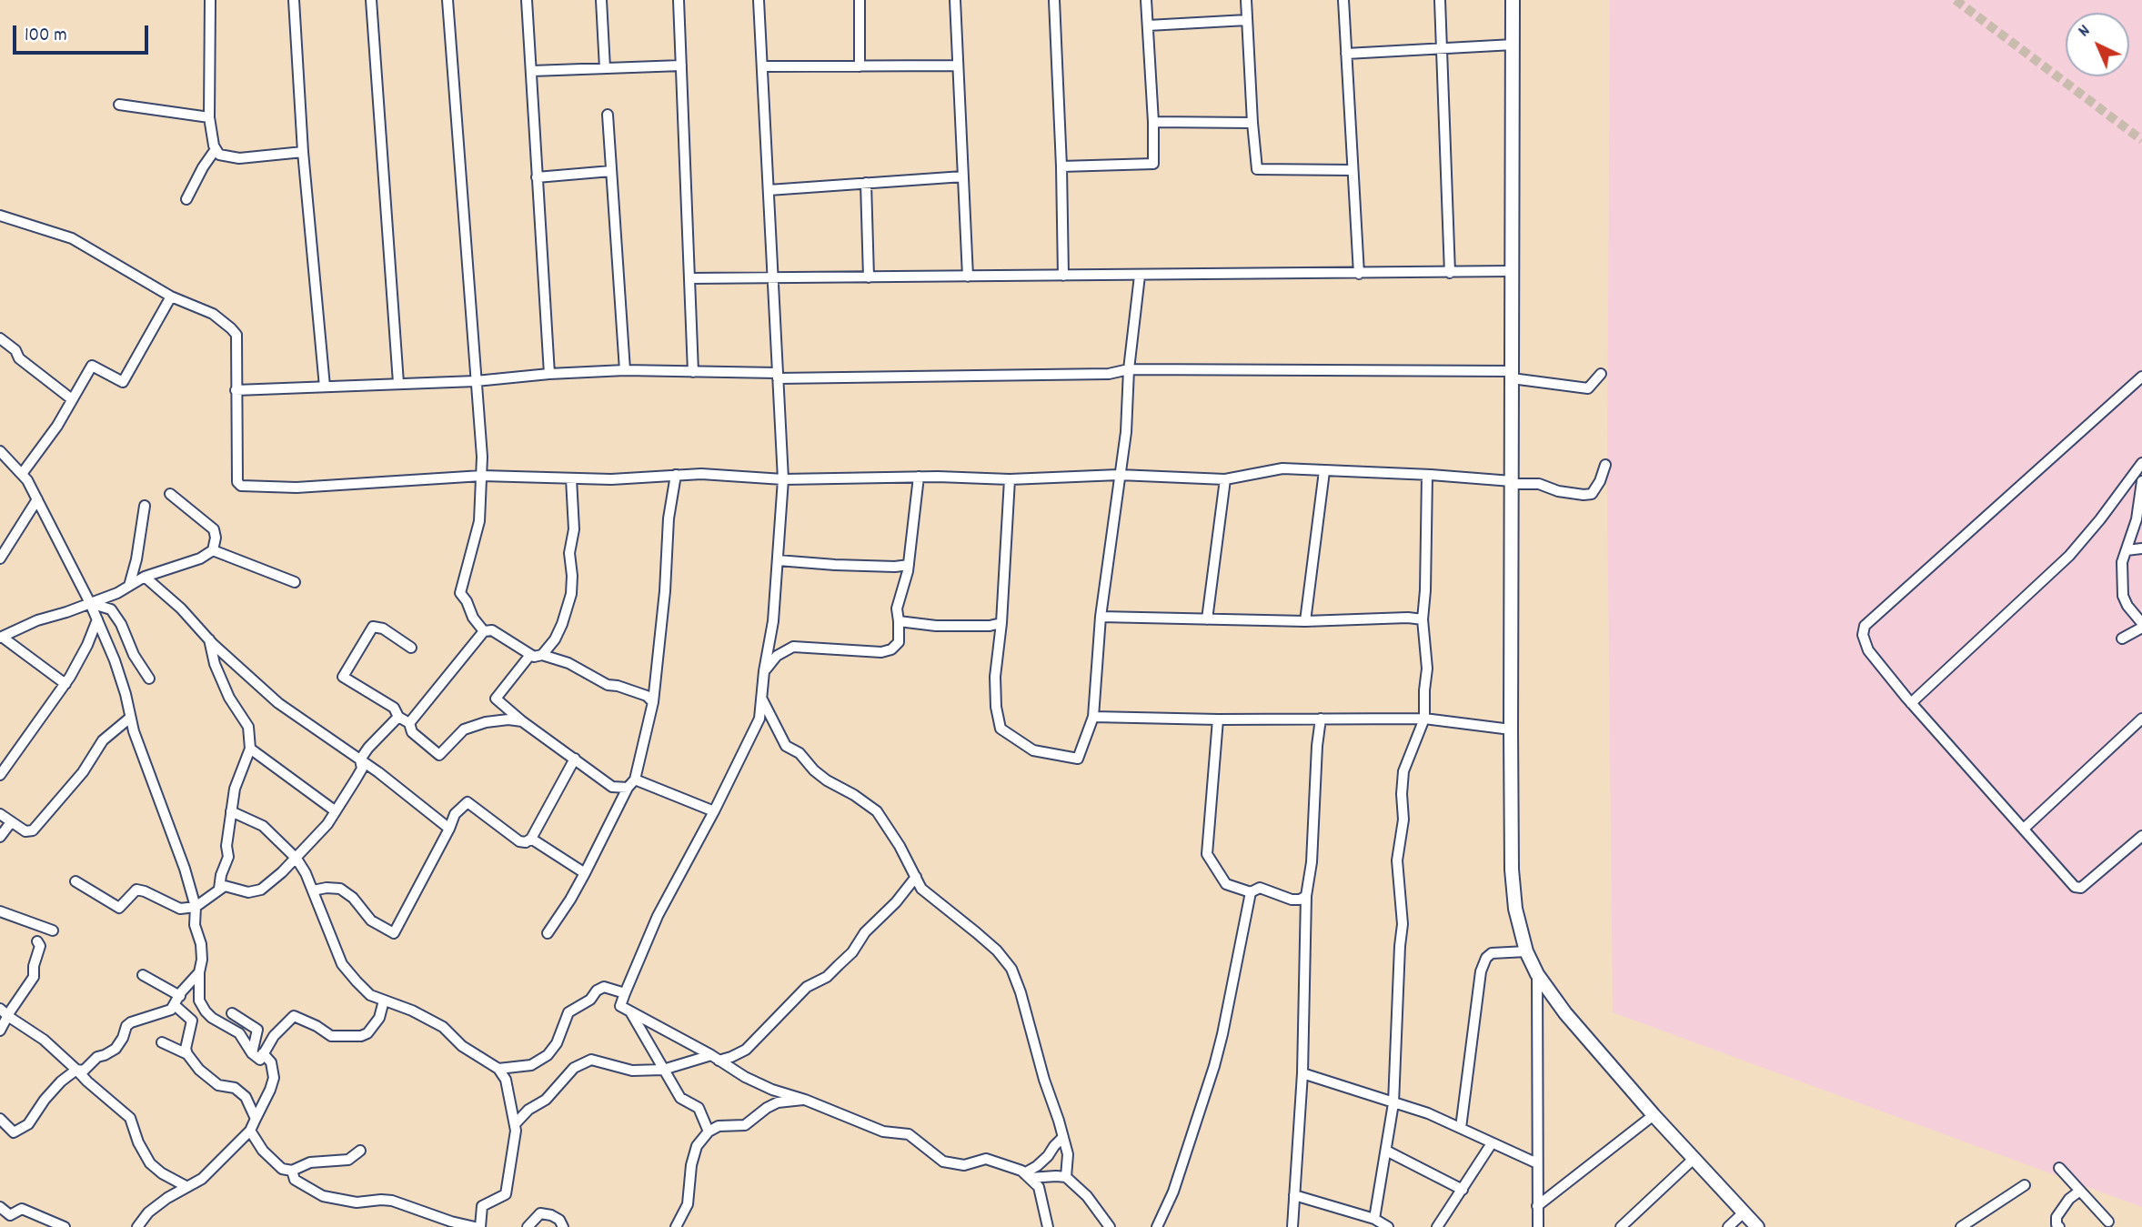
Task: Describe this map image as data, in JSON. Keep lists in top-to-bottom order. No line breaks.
{"scale_bar":"100 m","north":"top left"}
